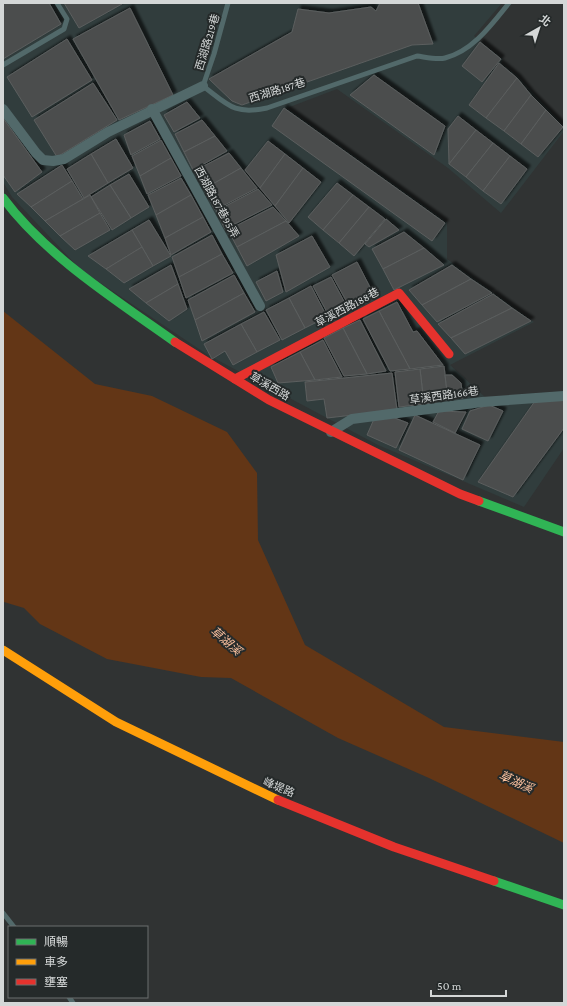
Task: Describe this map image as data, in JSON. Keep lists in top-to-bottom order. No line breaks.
{"streets":{"street":["西湖路187巷95弄","草溪西路188巷","草溪西路","草溪西路166巷","峰堤路"],"lane":["西湖路219巷","西湖路187巷"]},"crossings":[["西湖路219巷","西湖路187巷"],["草溪西路188巷","草溪西路"],["草溪西路","草溪西路166巷"]],"water":["草湖溪"],"legend":["順暢","車多","壅塞"],"scale_bar":"50 m","north":"top right"}
